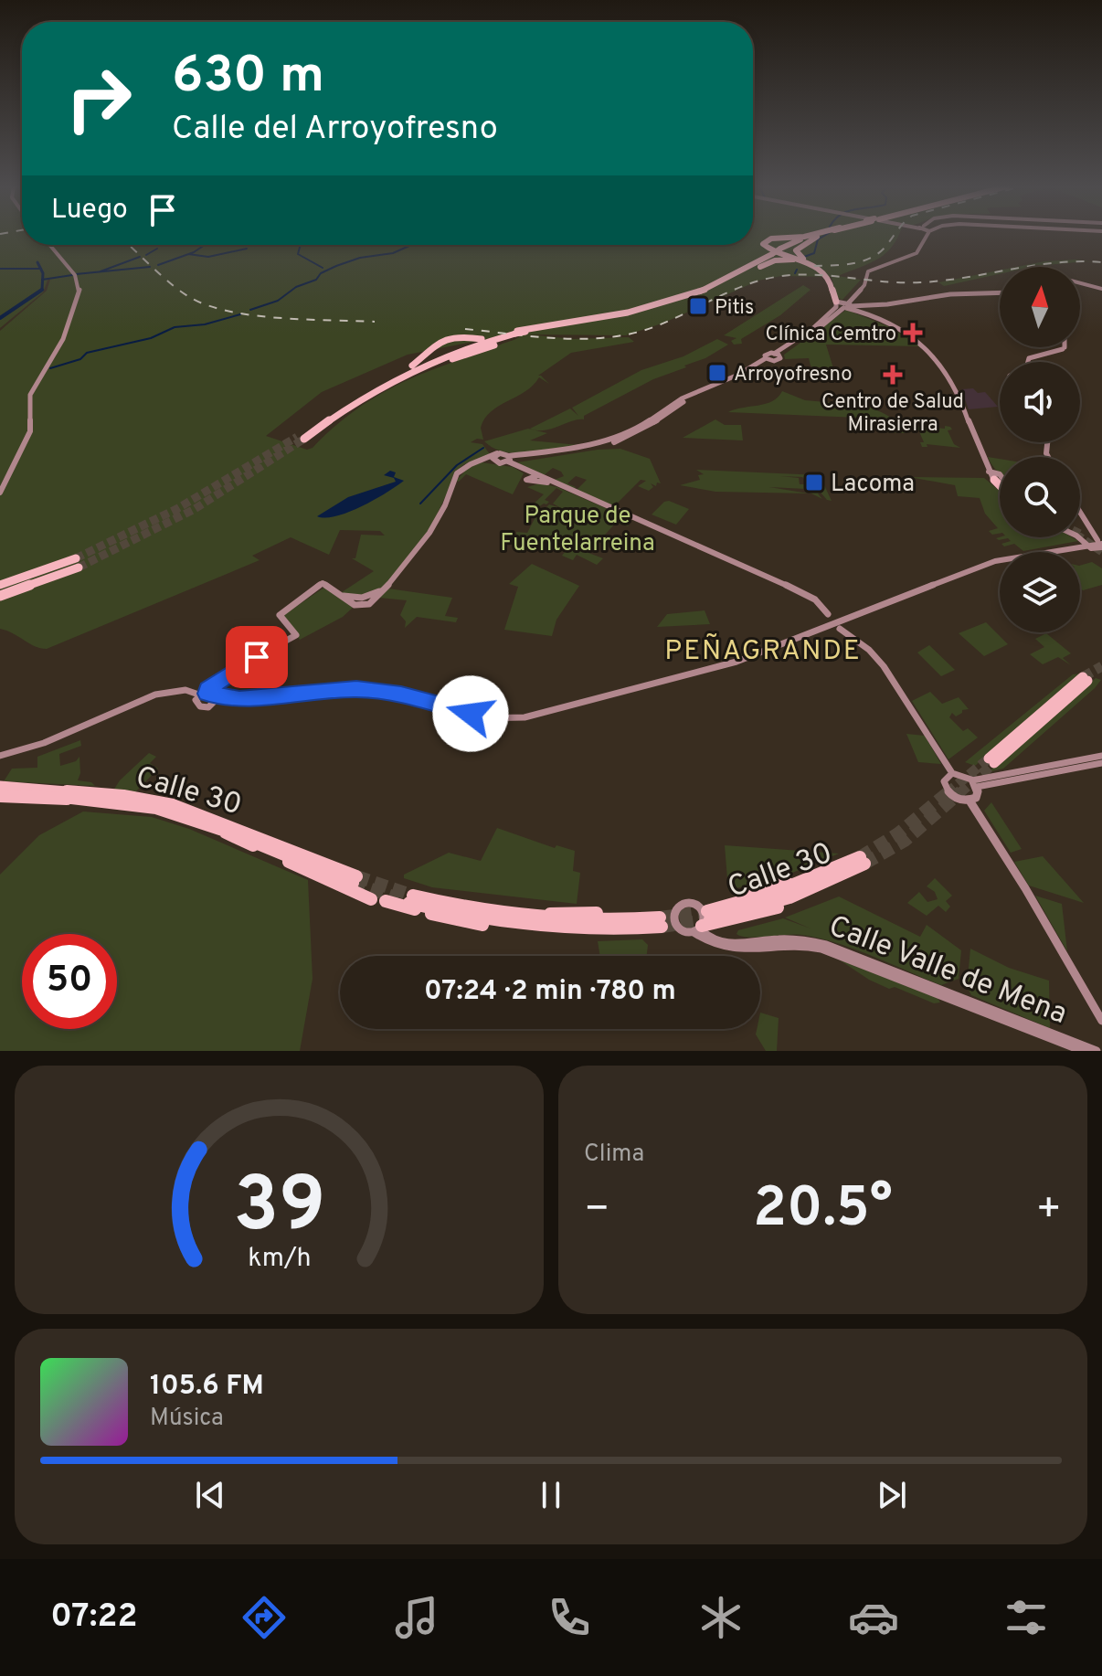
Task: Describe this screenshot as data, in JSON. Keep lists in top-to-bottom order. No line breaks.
{"streets":{"highway":["Calle 30"],"street":["Calle Valle de Mena"]},"districts":["PEÑAGRANDE"],"parks":["Parque de Fuentelarreina"],"places":{"transit":["Pitis","Arroyofresno","Lacoma"],"health":["Clínica Cemtro","Centro de Salud Mirasierra"]},"north":"top","page":{"turn":["630 m","Calle del Arroyofresno"],"then":"Luego","limit":"50","trip":"07:24 · 2 min · 780 m","tile":"Clima","heat":["−","20.5°","+"],"song":["105.6 FM","Música"],"tabs":"07:22","gauge":["39","km/h"]}}
